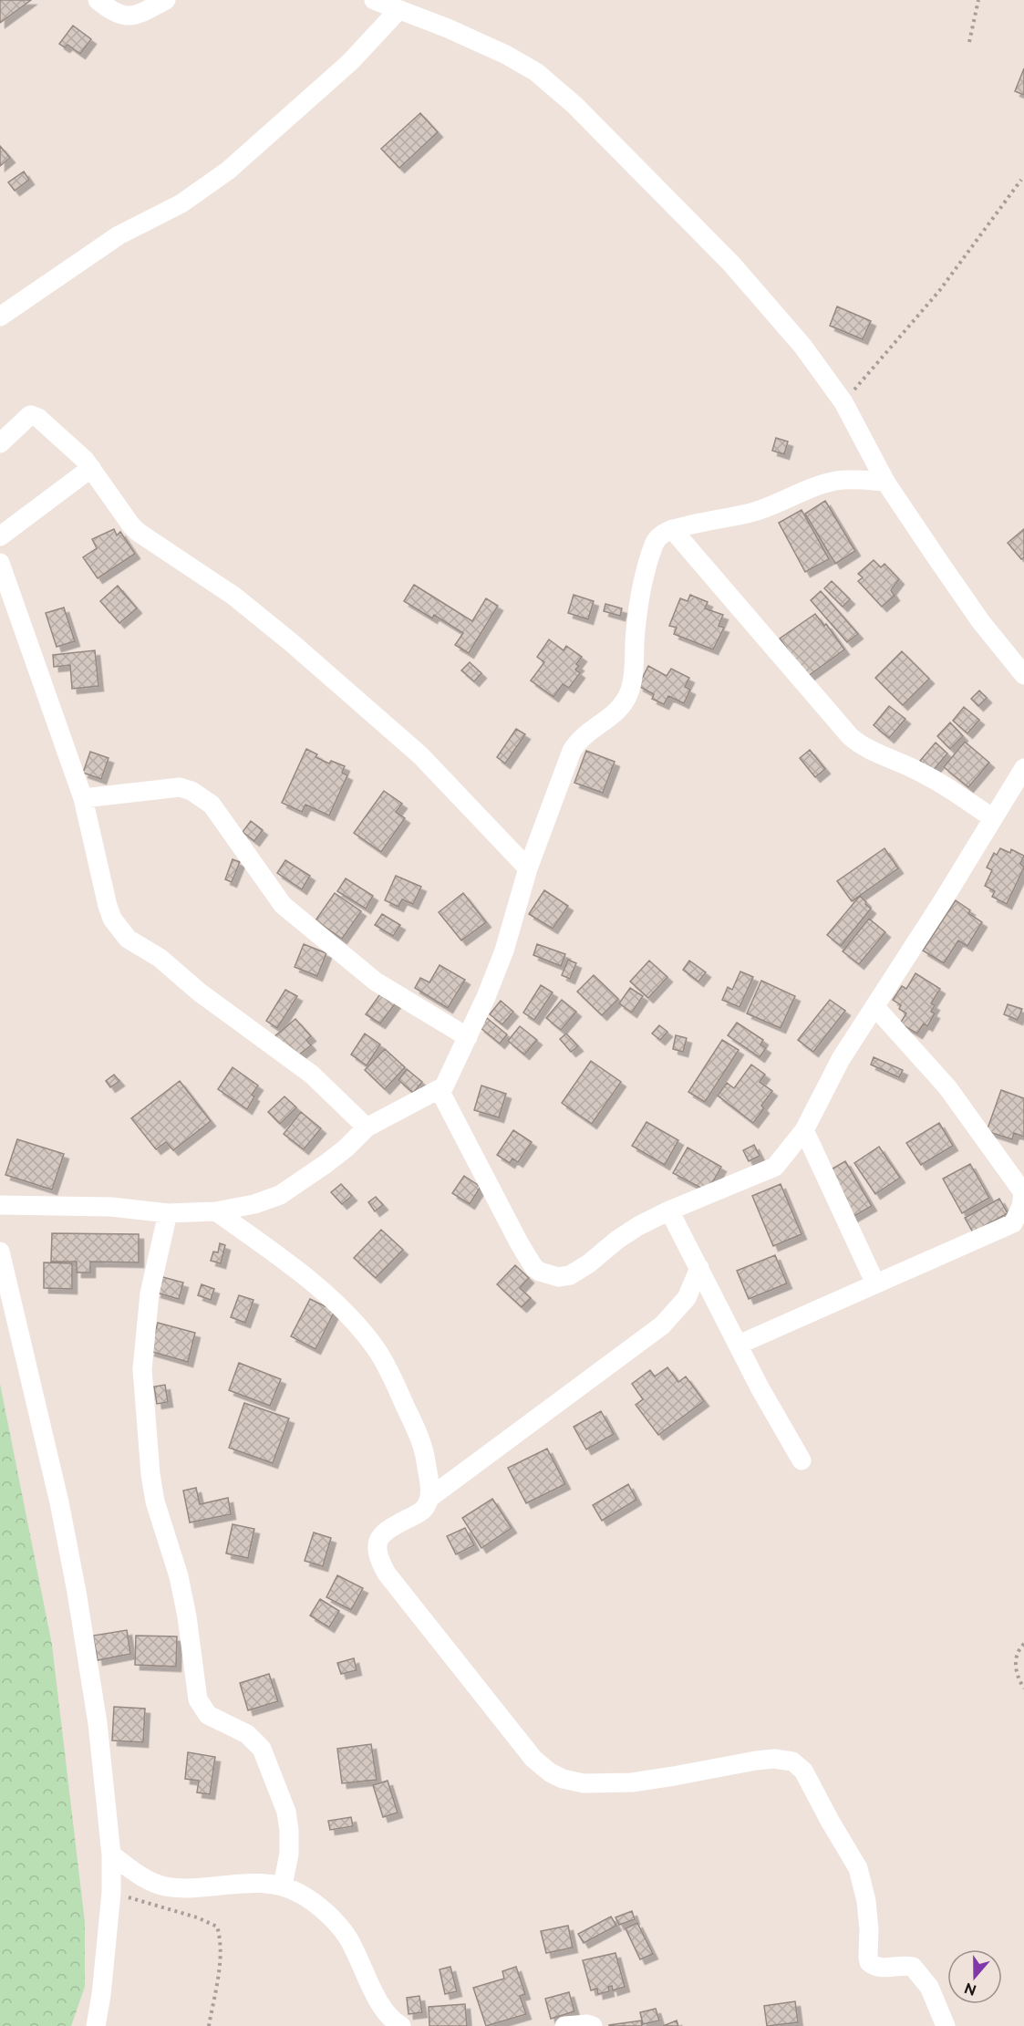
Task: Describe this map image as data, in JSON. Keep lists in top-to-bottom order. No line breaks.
{"north":"bottom"}
